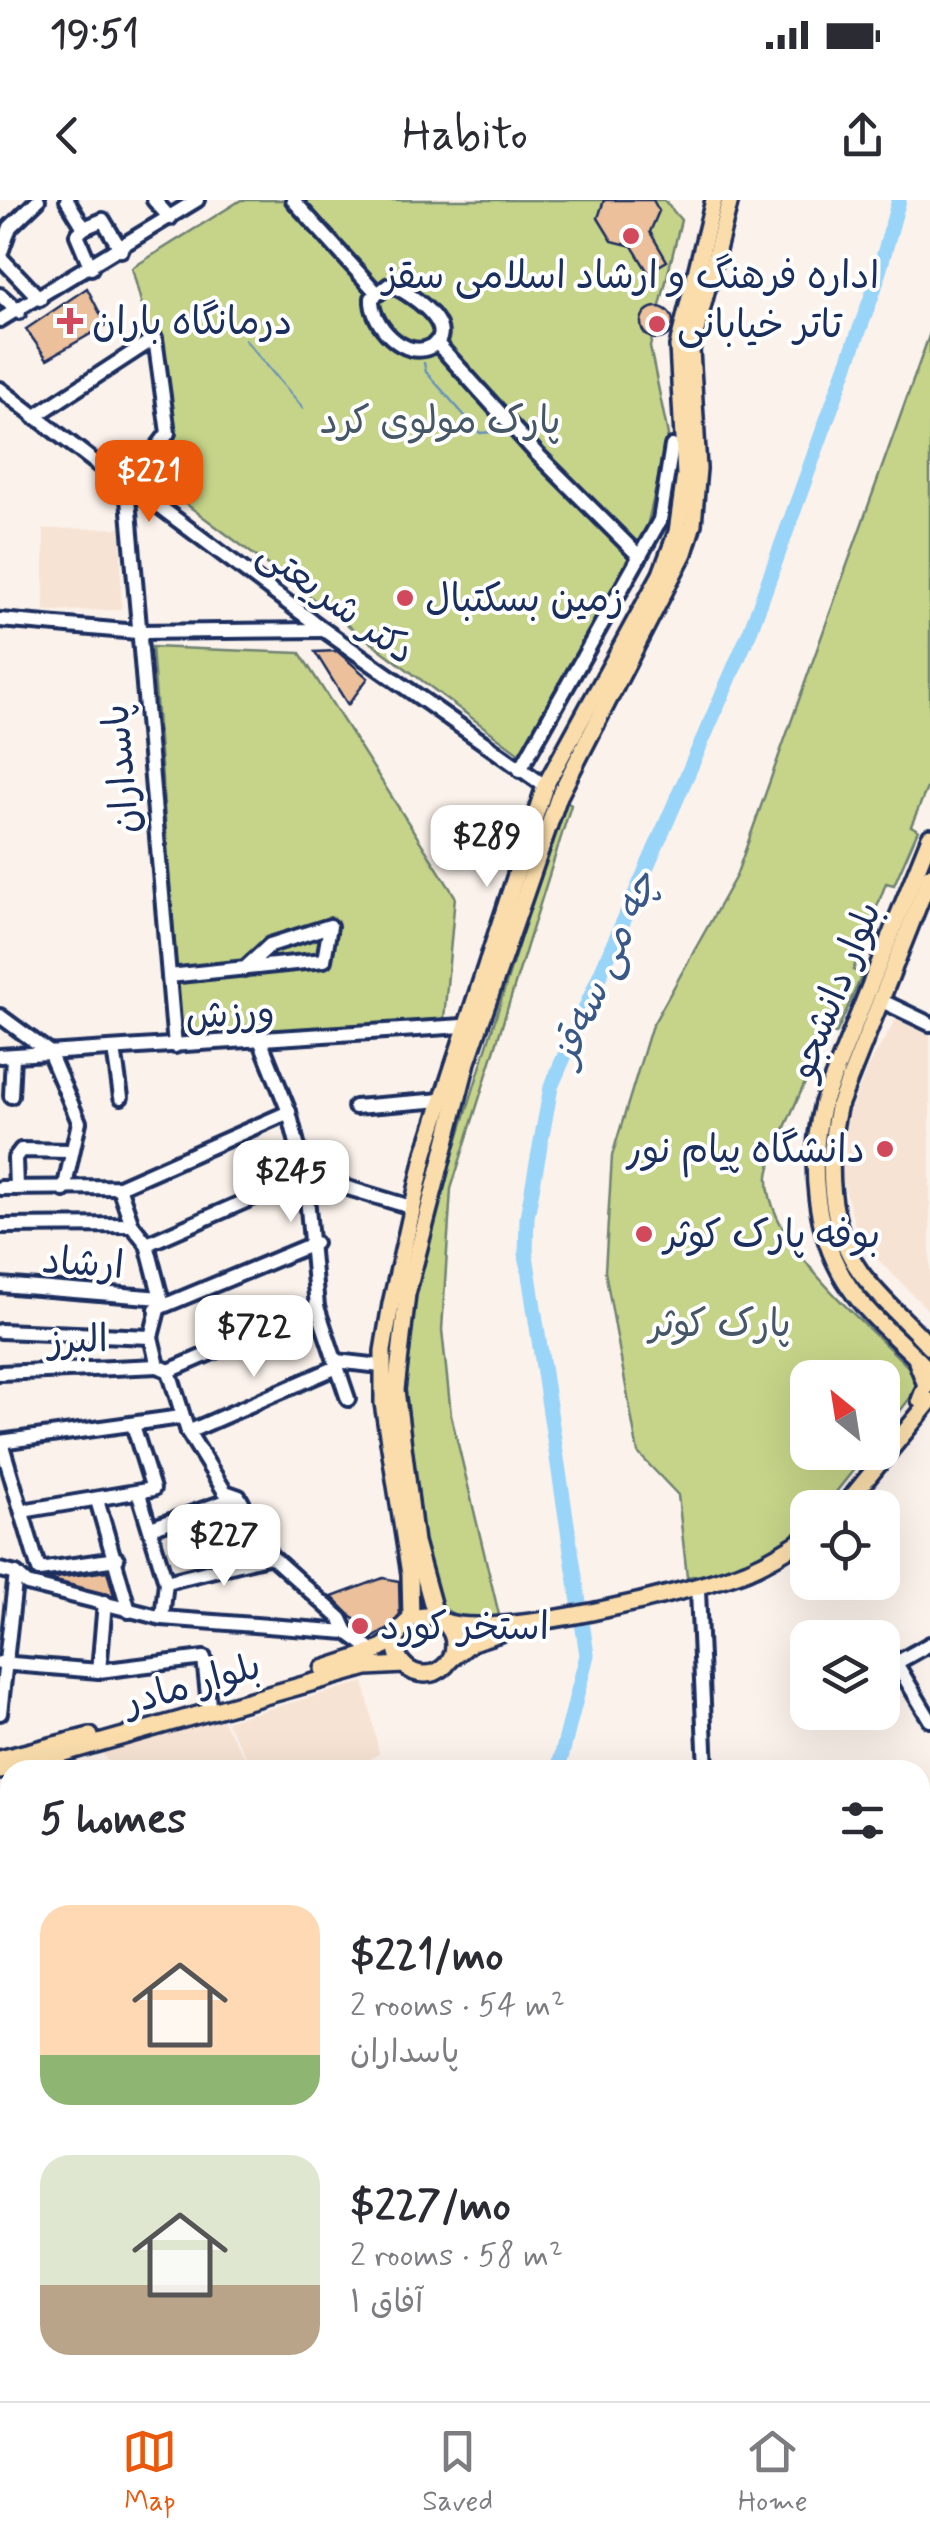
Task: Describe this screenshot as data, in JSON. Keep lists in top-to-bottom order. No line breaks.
{"streets":{"main road":["بلوار دانشجو","بلوار مادر"],"street":["دکتر شریعتی","پاسداران","ورزش","ارشاد","البرز"]},"crossings":[["دکتر شریعتی","پاسداران"],["پاسداران","ورزش"]],"water":["چە می سەقز"],"parks":["پارک مولوی کرد","پارک کوثر"],"places":{"other":["اداره فرهنگ و ارشاد اسلامی سقز","تاتر خیابانی","زمین بسکتبال","دانشگاه پیام نور","بوفه پارک کوثر","استخر کورد"],"health":["درمانگاه باران"]},"north":"top left","page":{"status":"19:51","header":"Habito","price":["$221","$289","$245","$722","$227"],"heading":"5 homes","list":[{"name":"$221/mo","note":"2 rooms · 54 m² · پاسداران"},{"name":"$227/mo","note":"2 rooms · 58 m² · آفاق ۱"}],"tabs":["Map","Saved","Home"]}}
